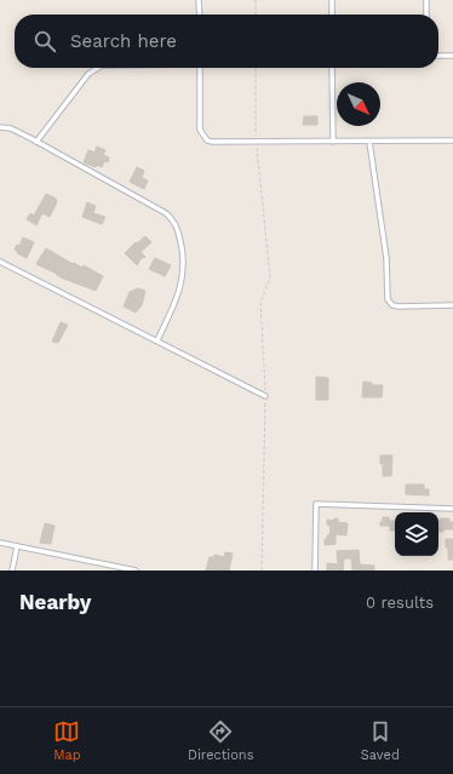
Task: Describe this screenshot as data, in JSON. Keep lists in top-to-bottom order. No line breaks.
{"north":"bottom right","page":{"search":"Search here","heading":["Nearby","0 results"],"nav":["Map","Directions","Saved"]}}
